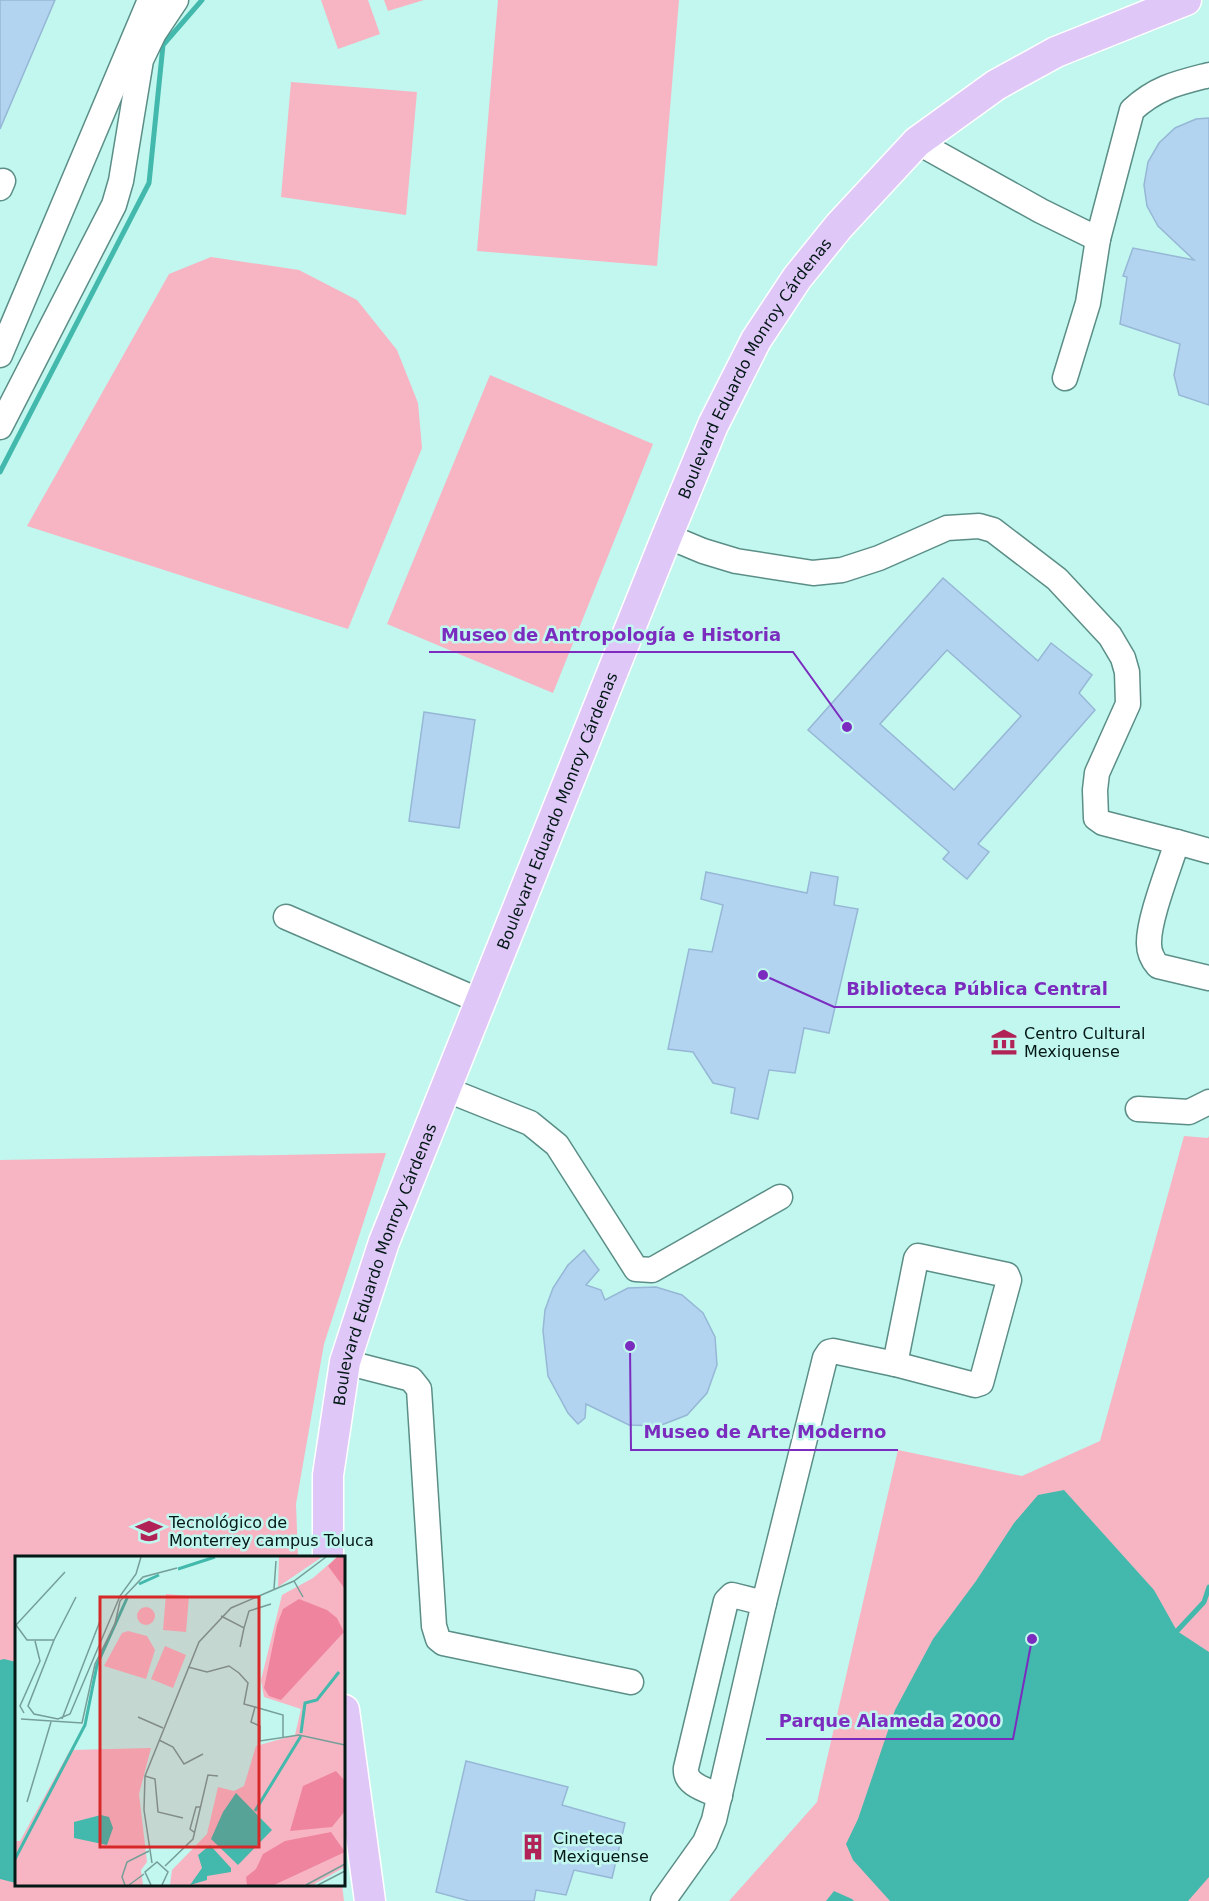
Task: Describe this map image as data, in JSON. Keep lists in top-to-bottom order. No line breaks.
{"streets":{"main road":["Boulevard Eduardo Monroy Cárdenas"]},"places":{"other":["Museo de Antropología e Historia","Biblioteca Pública Central","Museo de Arte Moderno","Parque Alameda 2000"],"museum":["Centro Cultural Mexiquense"],"school or university":["Tecnológico de Monterrey campus Toluca"],"building":["Cineteca Mexiquense"]}}
